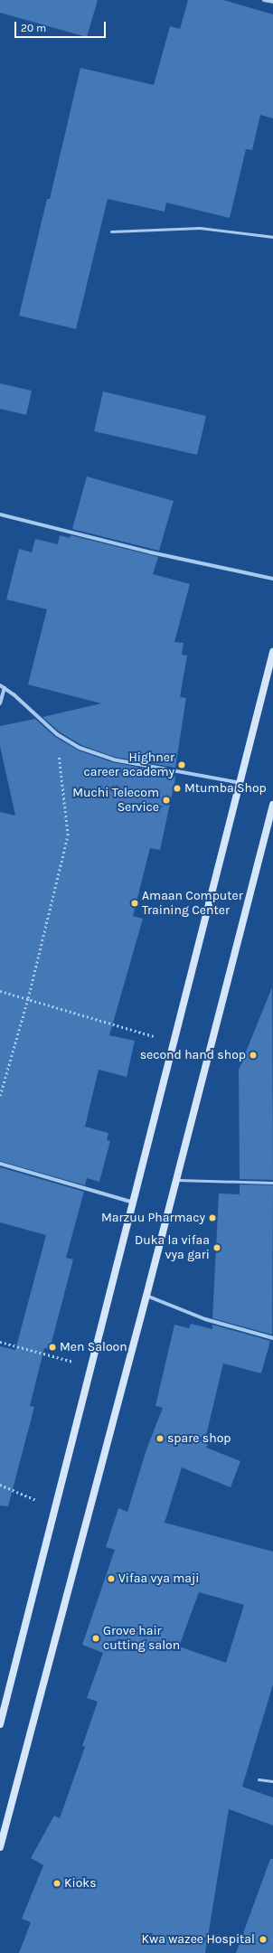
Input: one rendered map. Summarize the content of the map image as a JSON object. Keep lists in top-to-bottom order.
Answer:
{
  "places": [
    "Highner career academy",
    "Mtumba Shop",
    "Muchi Telecom Service",
    "Amaan Computer Training Center",
    "second hand shop",
    "Marzuu Pharmacy",
    "Duka la vifaa vya gari",
    "Men Saloon",
    "spare shop",
    "Vifaa vya maji",
    "Grove hair cutting salon",
    "Kioks",
    "Kwa wazee Hospital"
  ],
  "scale_bar": "20 m"
}
